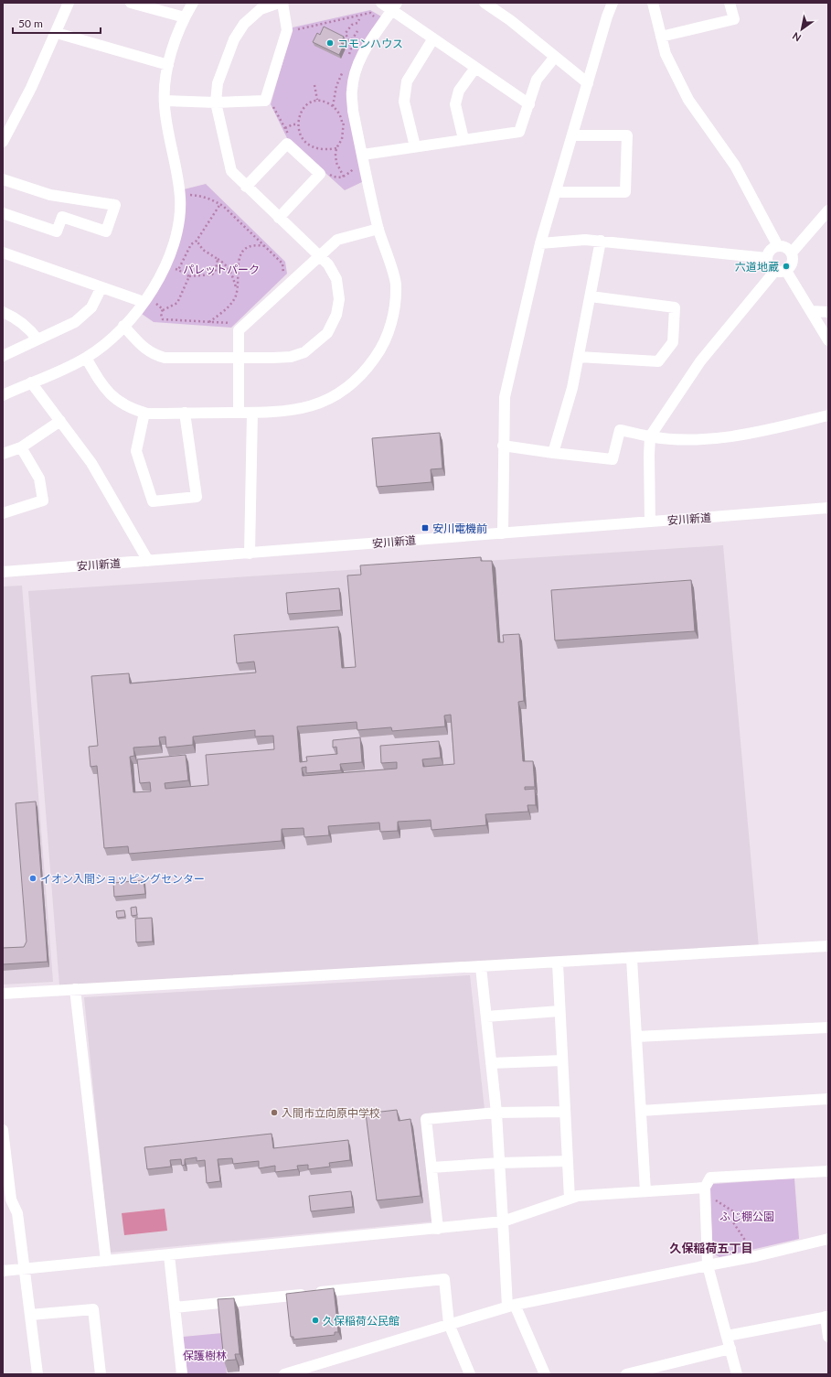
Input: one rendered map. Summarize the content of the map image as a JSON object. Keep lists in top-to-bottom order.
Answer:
{
  "streets": {
    "street": ["安川新道"]
  },
  "districts": ["久保稲荷五丁目"],
  "parks": ["パレットパーク", "ふじ棚公園", "保護樹林"],
  "places": {
    "other": [
      "コモンハウス",
      "六道地蔵",
      "イオン入間ショッピングセンター",
      "入間市立向原中学校",
      "久保稲荷公民館"
    ],
    "transit": ["安川電機前"]
  },
  "scale_bar": "50 m",
  "north": "bottom left"
}
